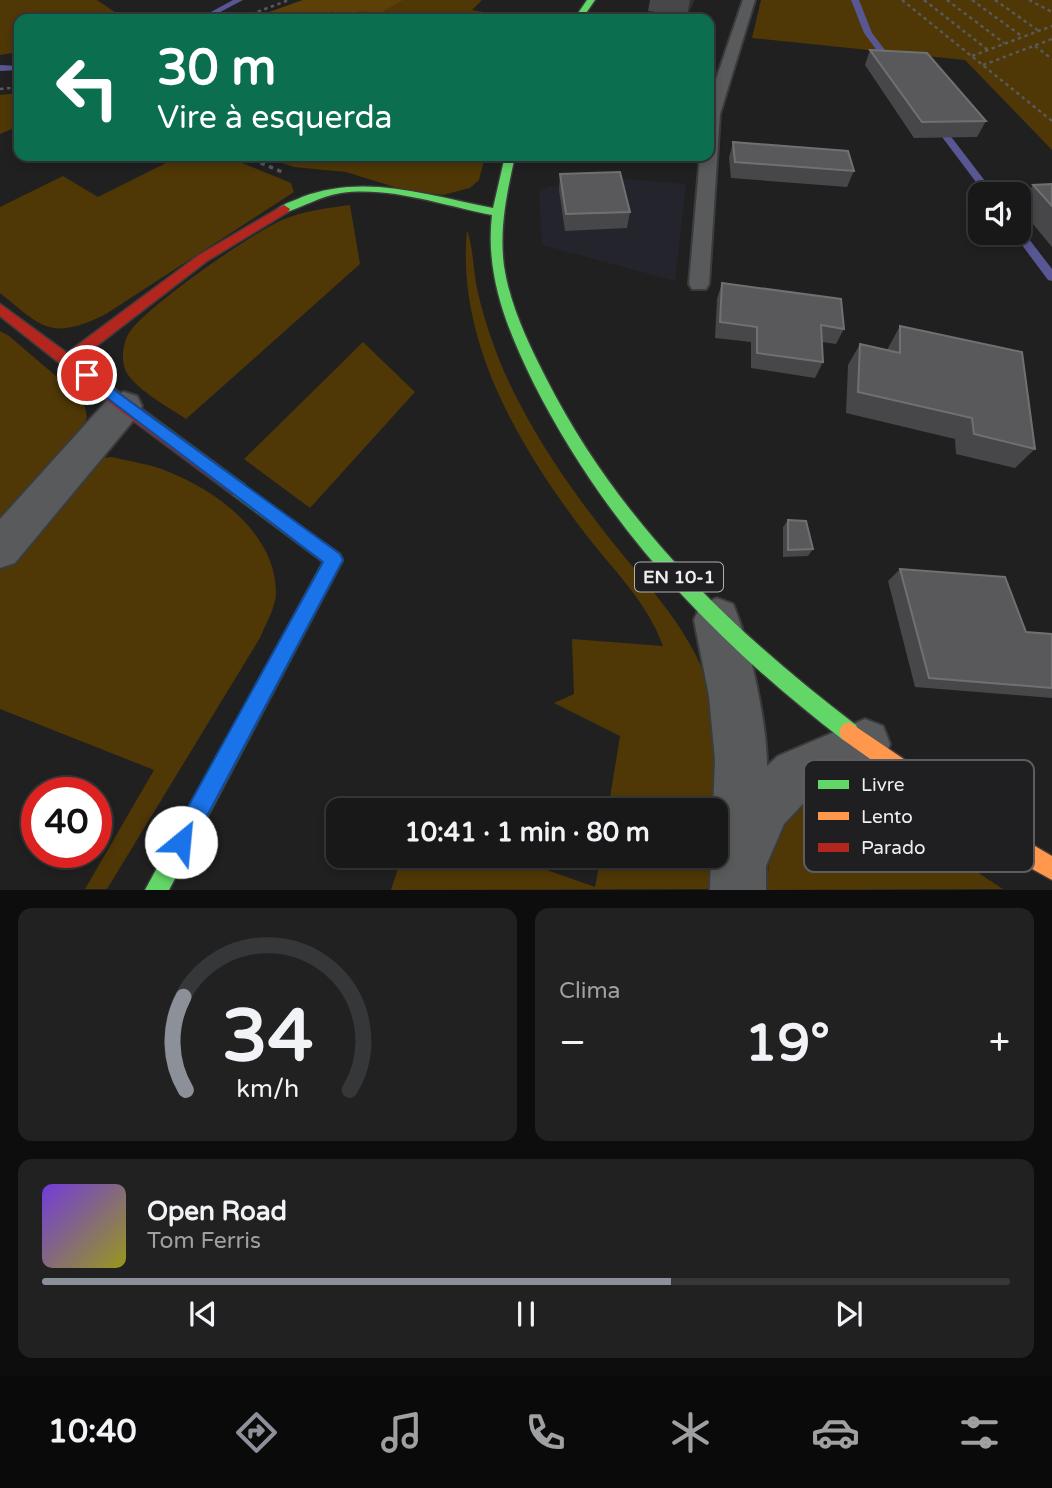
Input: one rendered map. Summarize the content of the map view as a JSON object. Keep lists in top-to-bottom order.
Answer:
{
  "streets": {
    "street": ["EN 10-1"]
  },
  "legend": ["Livre", "Lento", "Parado"],
  "page": {
    "turn": ["30 m", "Vire à esquerda"],
    "limit": "40",
    "trip": "10:41 · 1 min · 80 m",
    "tile": "Clima",
    "heat": ["−", "19°", "+"],
    "song": ["Open Road", "Tom Ferris"],
    "tabs": "10:40",
    "gauge": ["34", "km/h"]
  }
}
